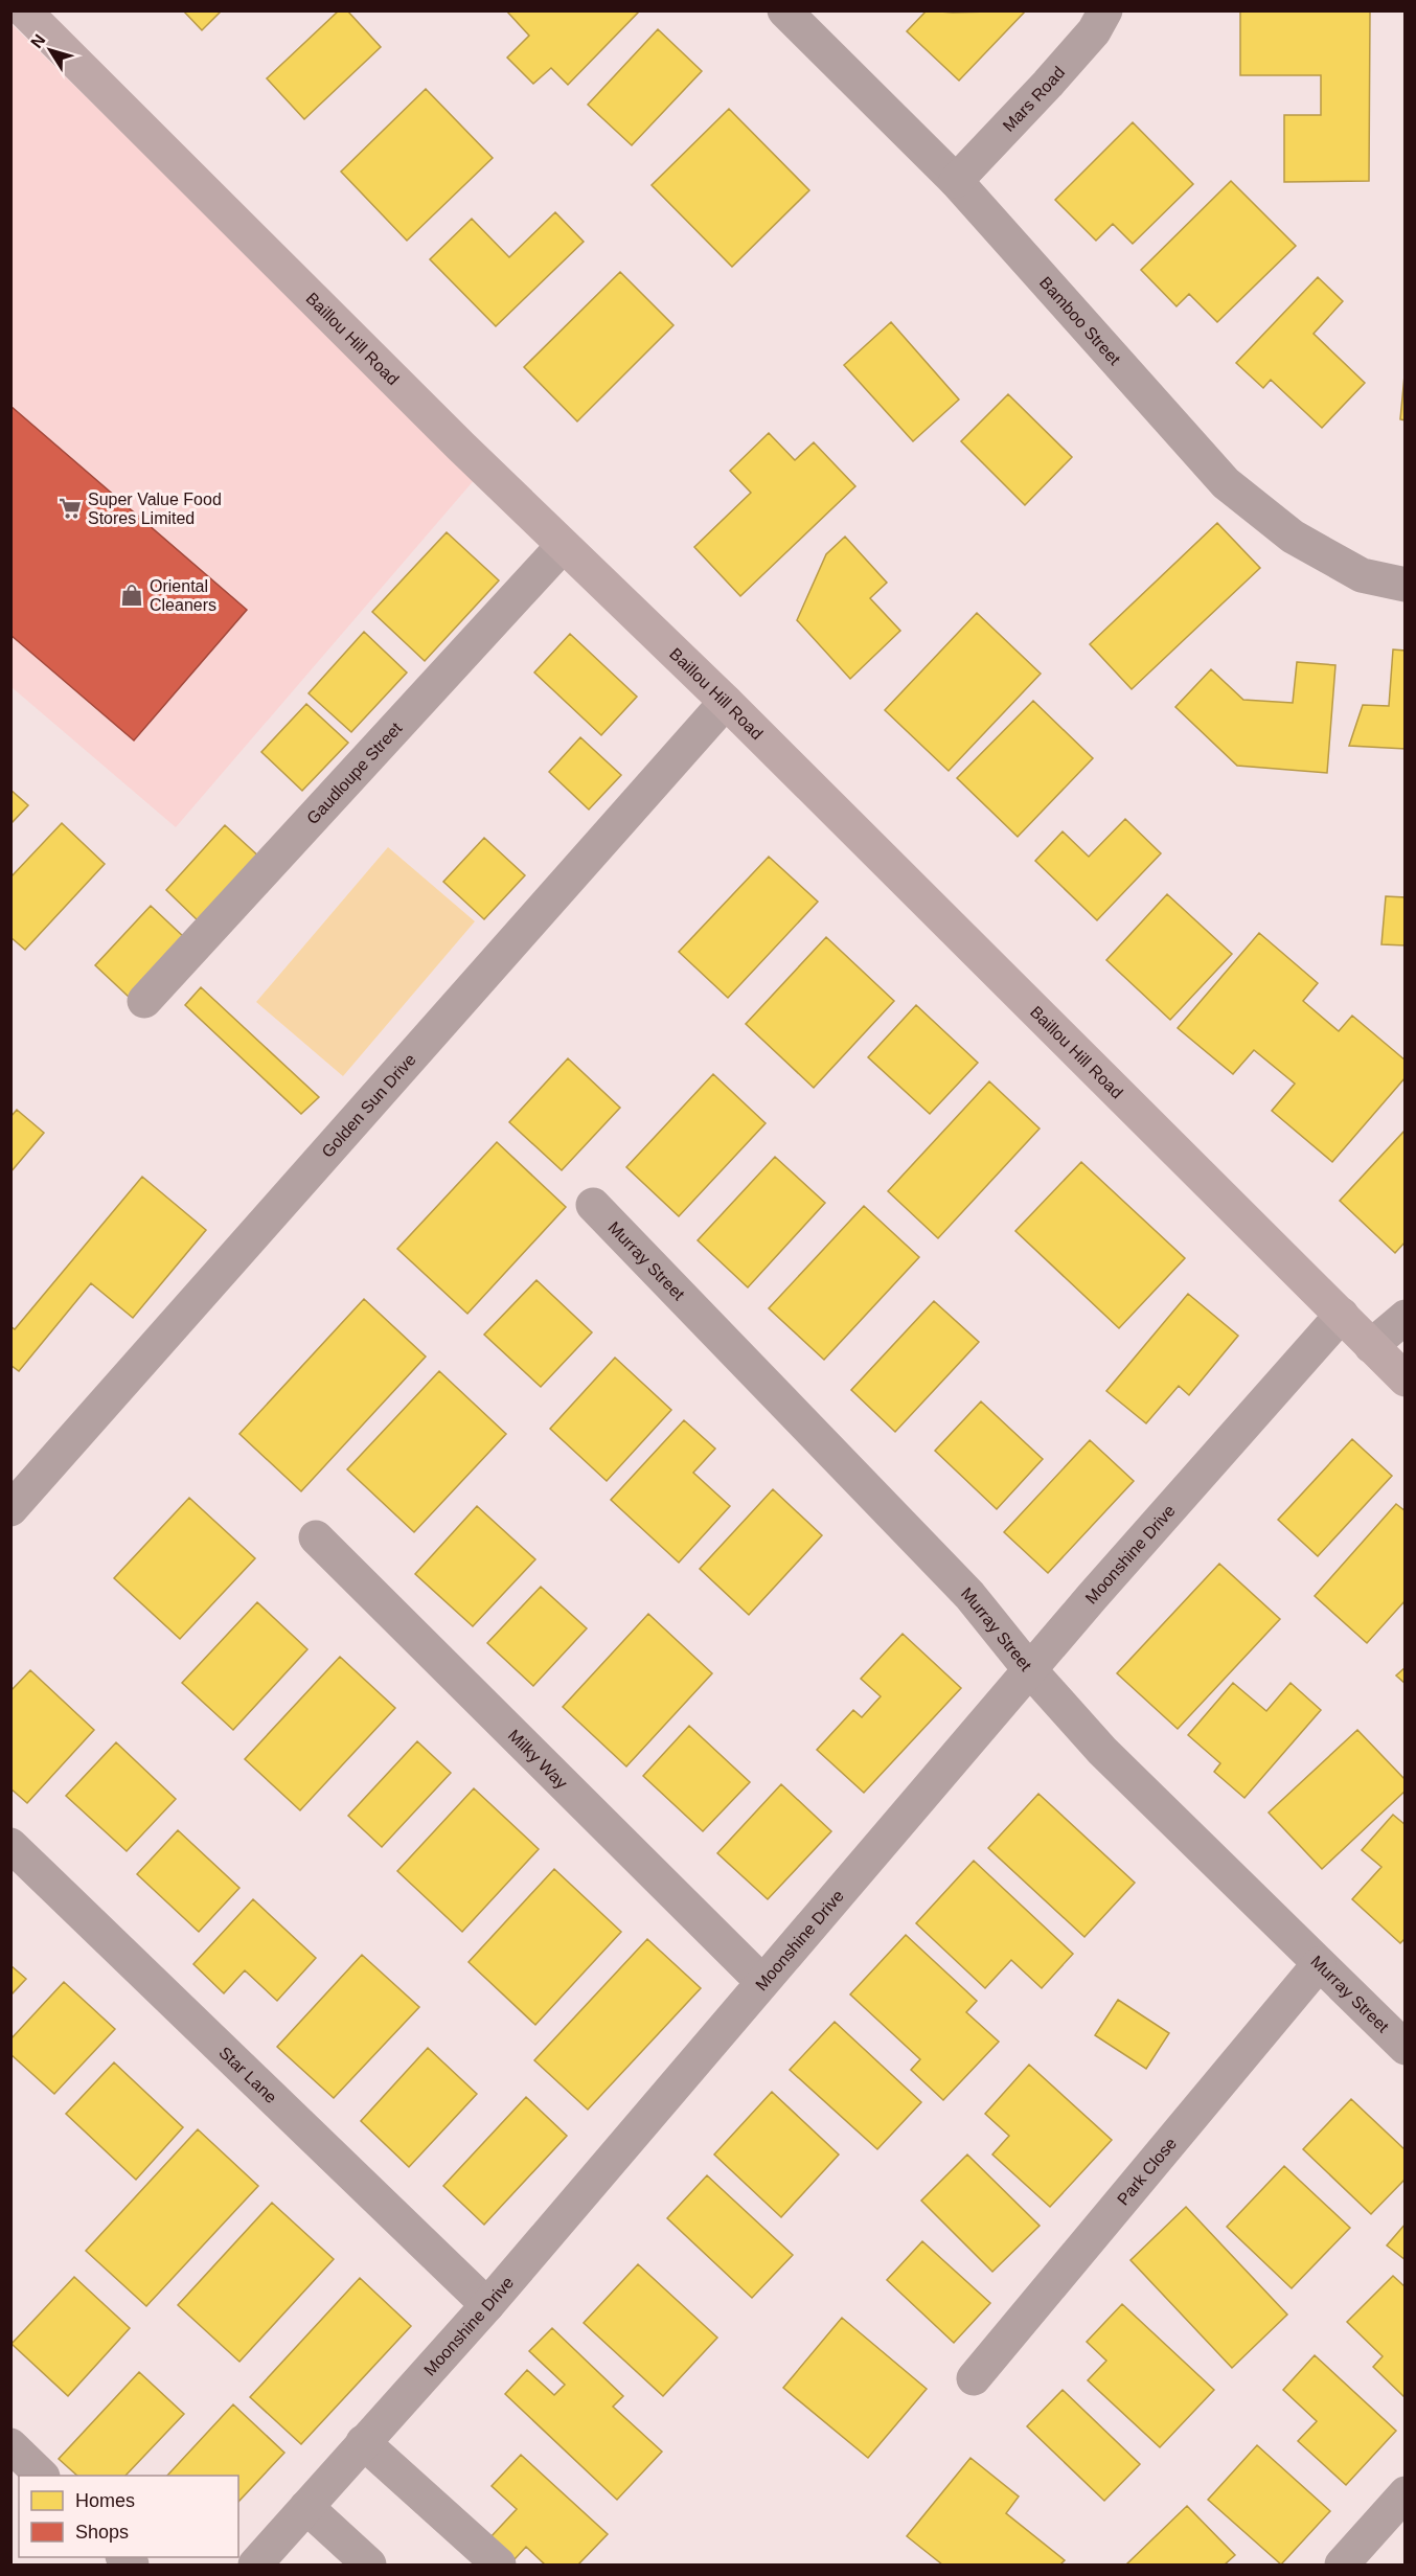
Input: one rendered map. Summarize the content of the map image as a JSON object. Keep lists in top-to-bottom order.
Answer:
{
  "streets": {
    "main road": ["Baillou Hill Road"],
    "street": [
      "Mars Road",
      "Bamboo Street",
      "Gaudloupe Street",
      "Golden Sun Drive",
      "Murray Street",
      "Moonshine Drive",
      "Milky Way",
      "Star Lane",
      "Park Close"
    ]
  },
  "crossings": [
    ["Mars Road", "Bamboo Street"],
    ["Baillou Hill Road", "Gaudloupe Street"],
    ["Baillou Hill Road", "Golden Sun Drive"],
    ["Baillou Hill Road", "Moonshine Drive"],
    ["Murray Street", "Moonshine Drive"],
    ["Murray Street", "Park Close"],
    ["Moonshine Drive", "Milky Way"],
    ["Moonshine Drive", "Star Lane"]
  ],
  "places": {
    "supermarket": ["Super Value Food Stores Limited"],
    "shop": ["Oriental Cleaners"]
  },
  "legend": ["Homes", "Shops"],
  "north": "top left"
}
